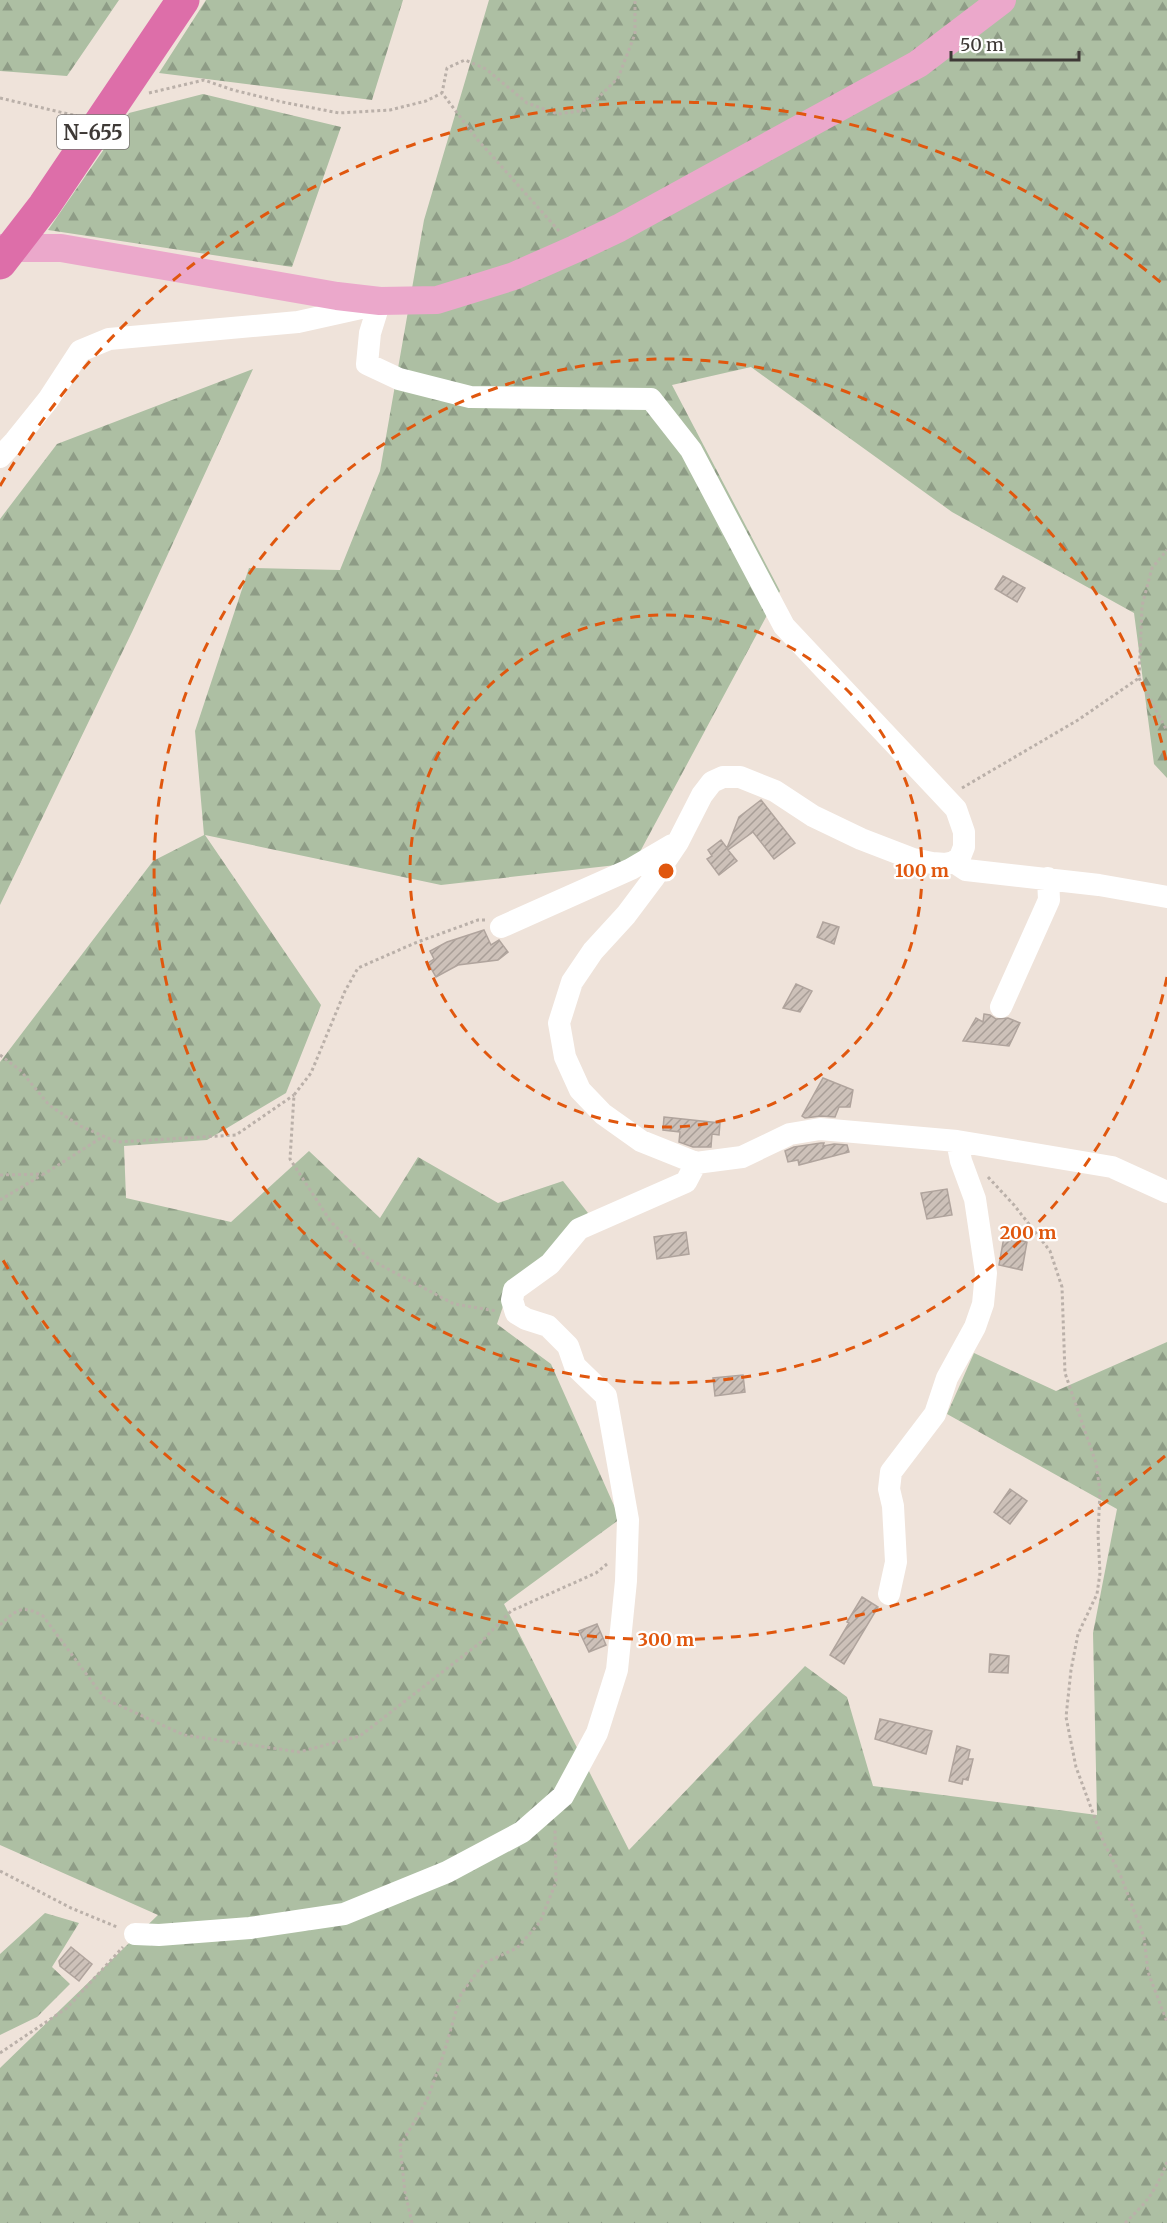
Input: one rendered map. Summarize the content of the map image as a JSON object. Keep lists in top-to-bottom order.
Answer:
{
  "streets": {
    "highway": ["N-655"]
  },
  "scale_bar": "50 m",
  "rings": ["100 m", "200 m", "300 m"]
}
